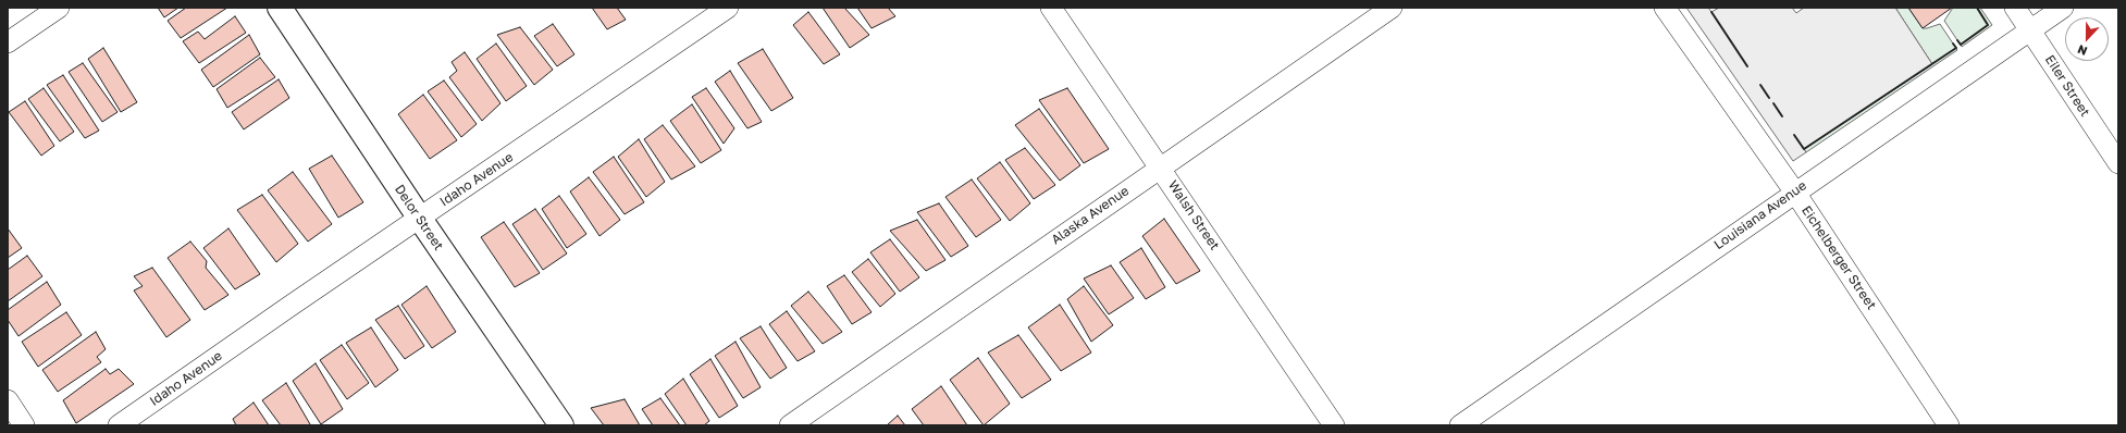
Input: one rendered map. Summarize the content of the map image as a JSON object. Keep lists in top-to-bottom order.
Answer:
{
  "streets": {
    "street": [
      "Eiler Street",
      "Idaho Avenue",
      "Alaska Avenue",
      "Walsh Street",
      "Louisiana Avenue",
      "Delor Street",
      "Eichelberger Street"
    ]
  },
  "crossings": [
    ["Eiler Street", "Louisiana Avenue"],
    ["Idaho Avenue", "Delor Street"],
    ["Alaska Avenue", "Walsh Street"],
    ["Louisiana Avenue", "Eichelberger Street"]
  ],
  "north": "bottom"
}
